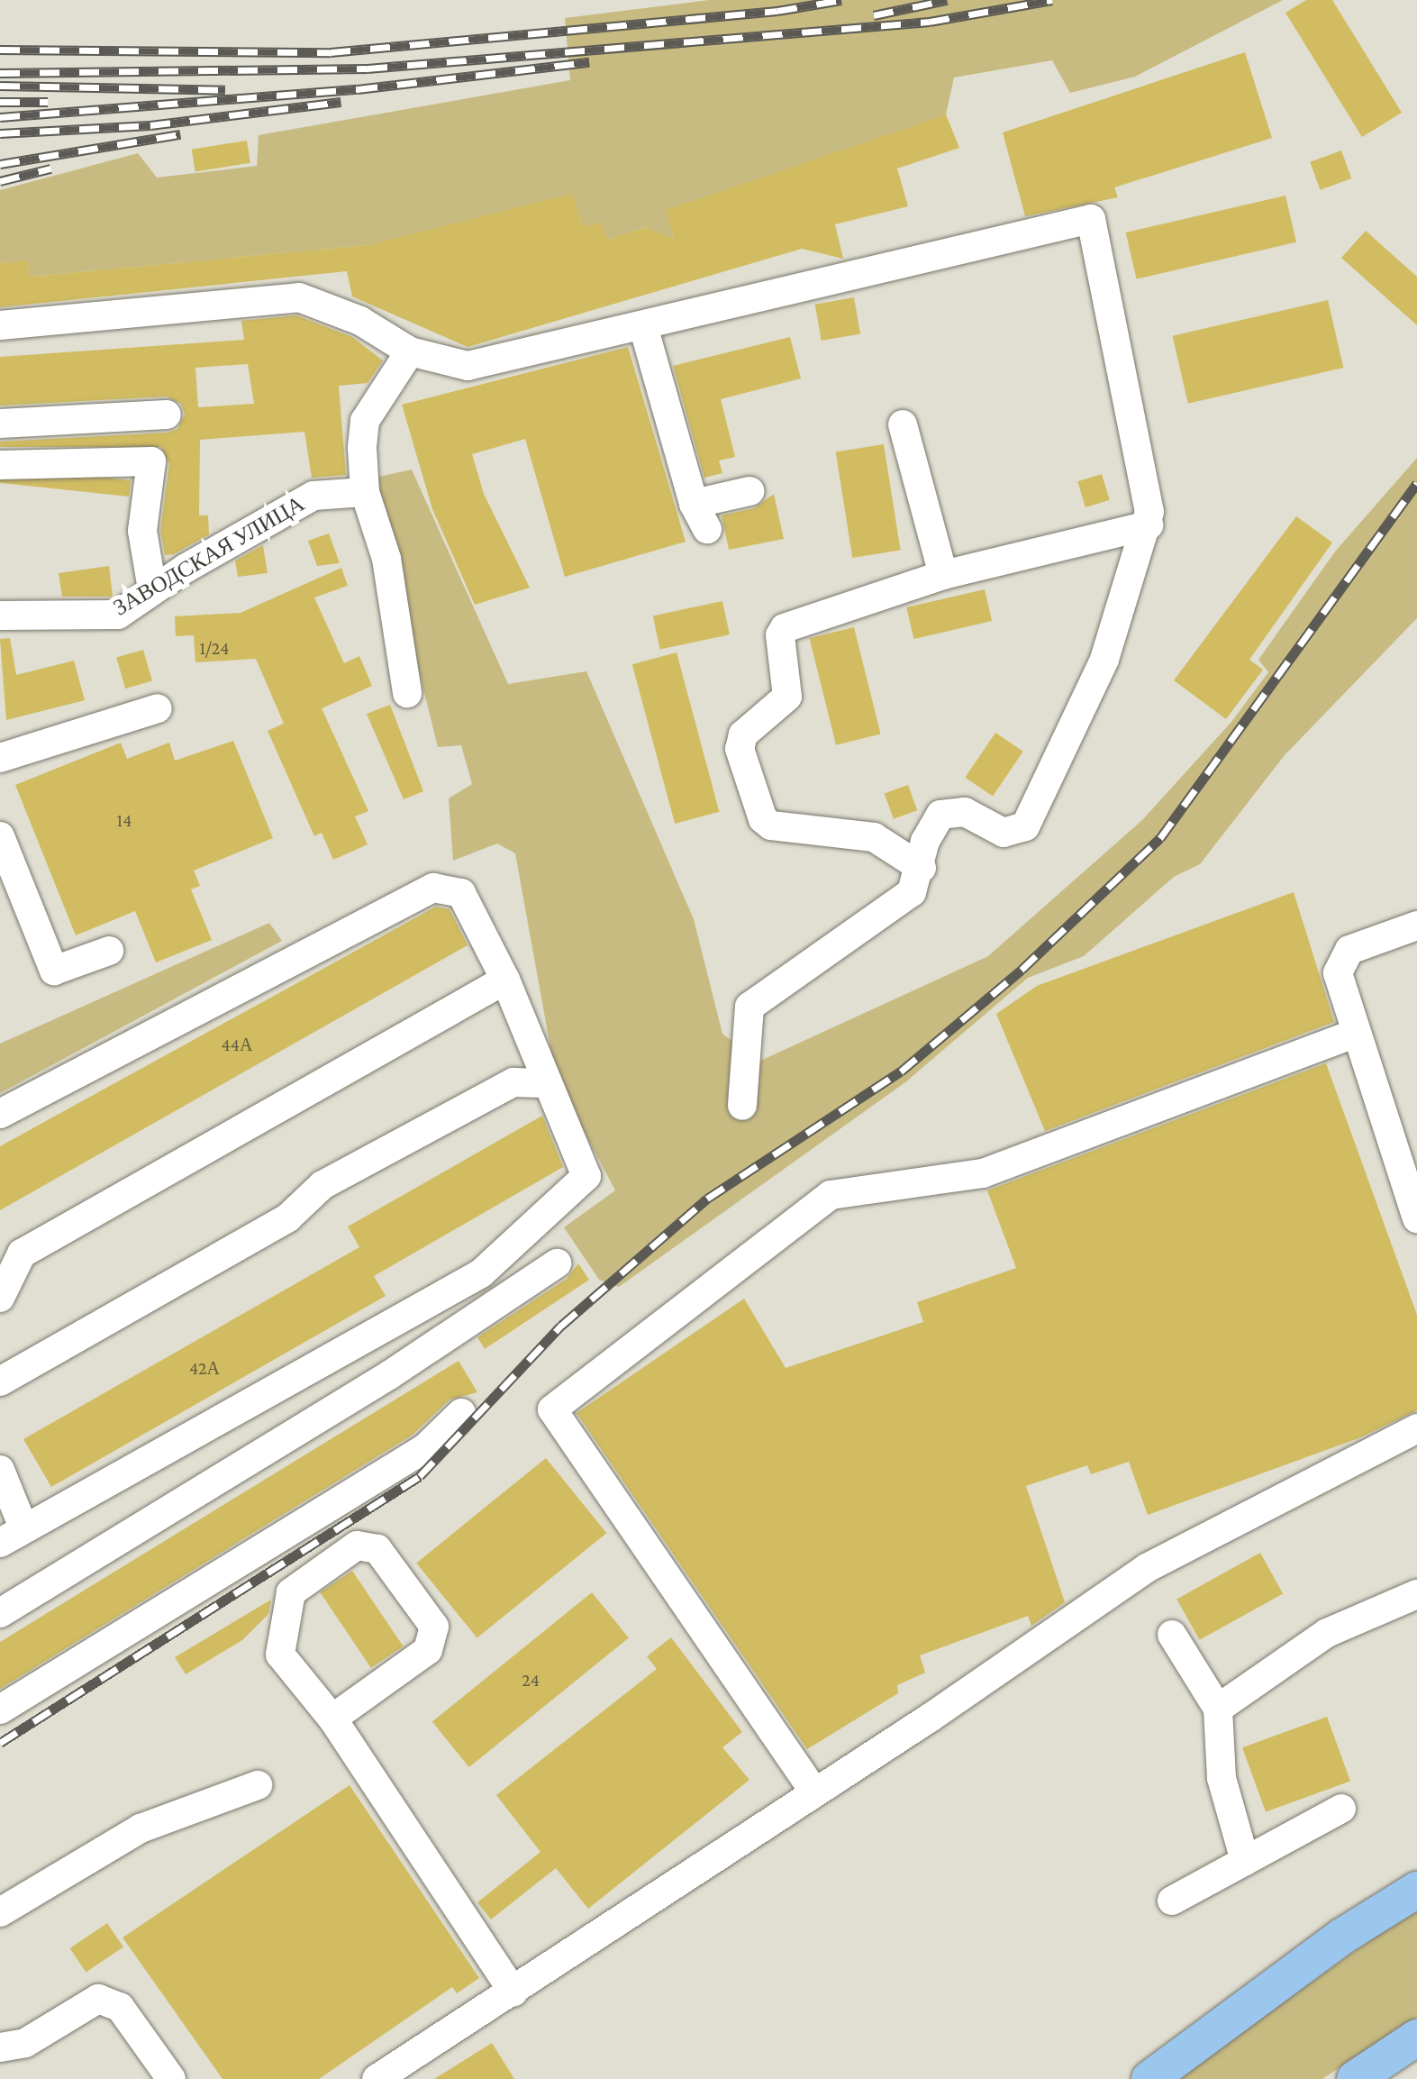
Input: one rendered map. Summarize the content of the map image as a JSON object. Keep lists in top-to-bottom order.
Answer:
{
  "streets": {
    "street": ["ЗАВОДСКАЯ УЛИЦА"]
  },
  "house_numbers": [
    "1/24",
    "14",
    "44А",
    "42А",
    "24"
  ]
}
